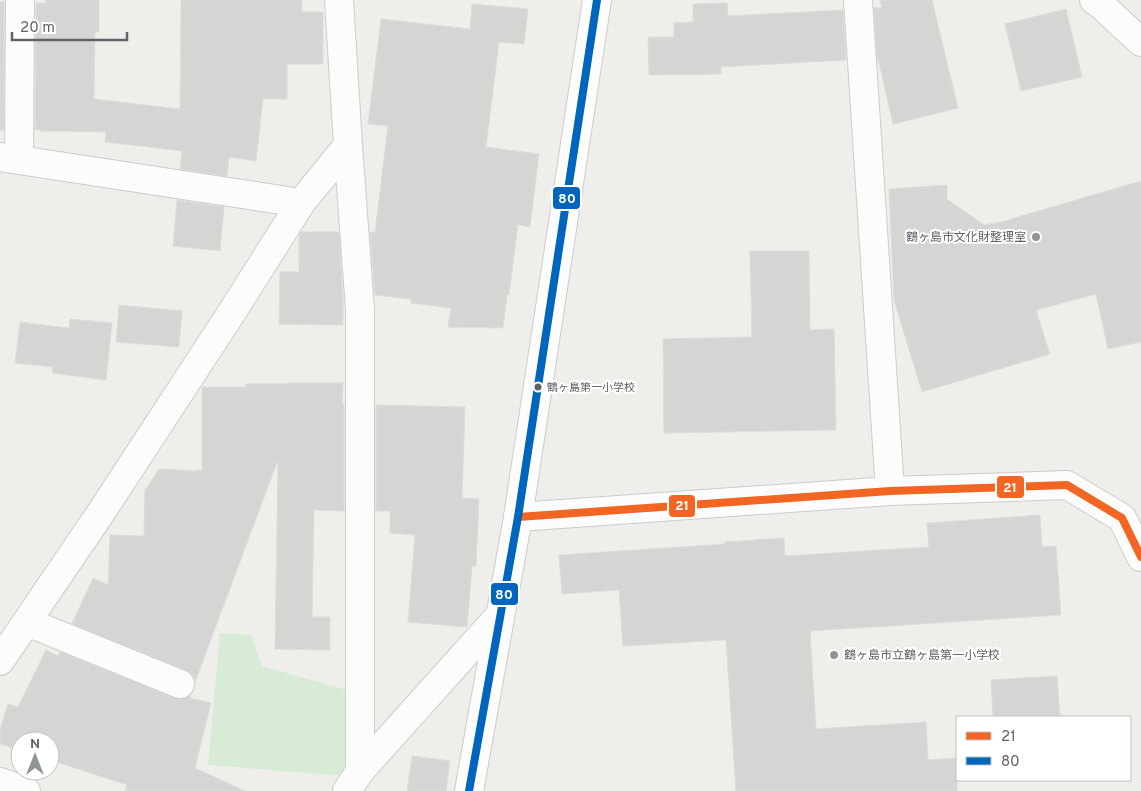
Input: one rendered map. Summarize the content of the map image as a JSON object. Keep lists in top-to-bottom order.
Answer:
{
  "places": ["鶴ヶ島市文化財整理室", "鶴ヶ島第一小学校", "鶴ヶ島市立鶴ヶ島第一小学校"],
  "lines": ["transit line 80", "transit line 21"],
  "legend": ["21", "80"],
  "scale_bar": "20 m",
  "north": "top"
}
